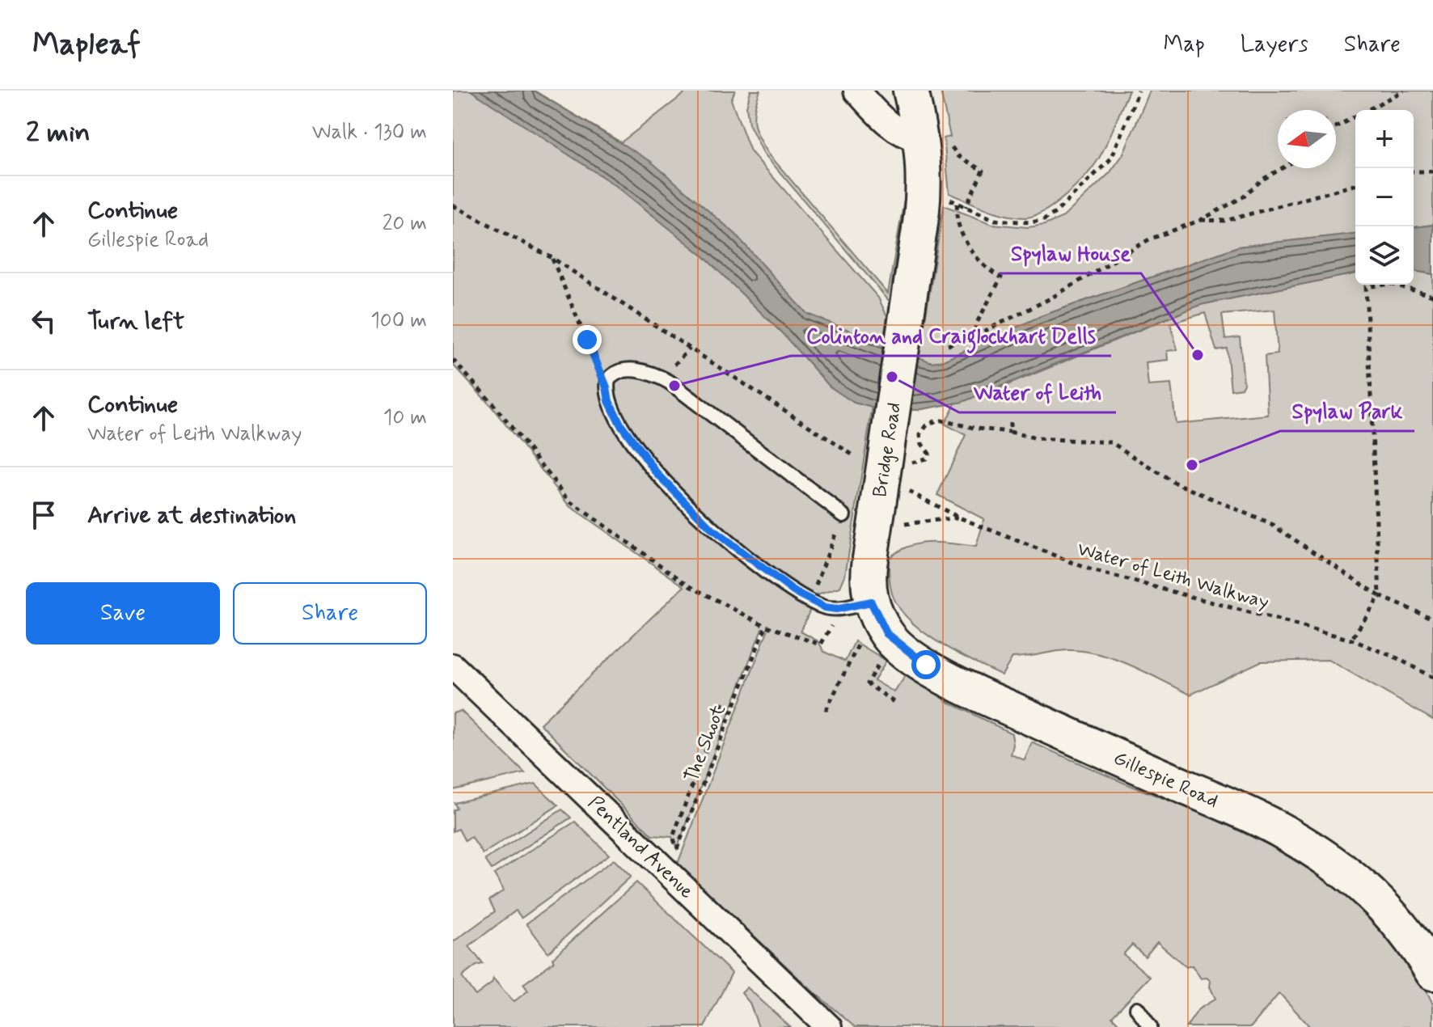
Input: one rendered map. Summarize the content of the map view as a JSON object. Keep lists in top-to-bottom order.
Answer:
{
  "streets": {
    "main road": ["Bridge Road", "Gillespie Road"],
    "street": ["Pentland Avenue"],
    "path": ["Water of Leith Walkway", "The Shoot"]
  },
  "crossings": [
    ["Bridge Road", "Gillespie Road"],
    ["The Shoot", "Pentland Avenue"]
  ],
  "places": [
    "Spylaw House",
    "Water of Leith",
    "Colinton and Craiglockhart Dells",
    "Spylaw Park"
  ],
  "north": "left",
  "page": {
    "header": "Mapleaf",
    "nav": ["Map", "Layers", "Share"],
    "heading": ["2 min", "Walk · 130 m"],
    "map_buttons": ["+", "−"],
    "list": [
      ["Continue", "Gillespie Road", "20 m"],
      ["Turn left", "100 m"],
      ["Continue", "Water of Leith Walkway", "10 m"],
      "Arrive at destination"
    ],
    "buttons": ["Save", "Share"]
  }
}
